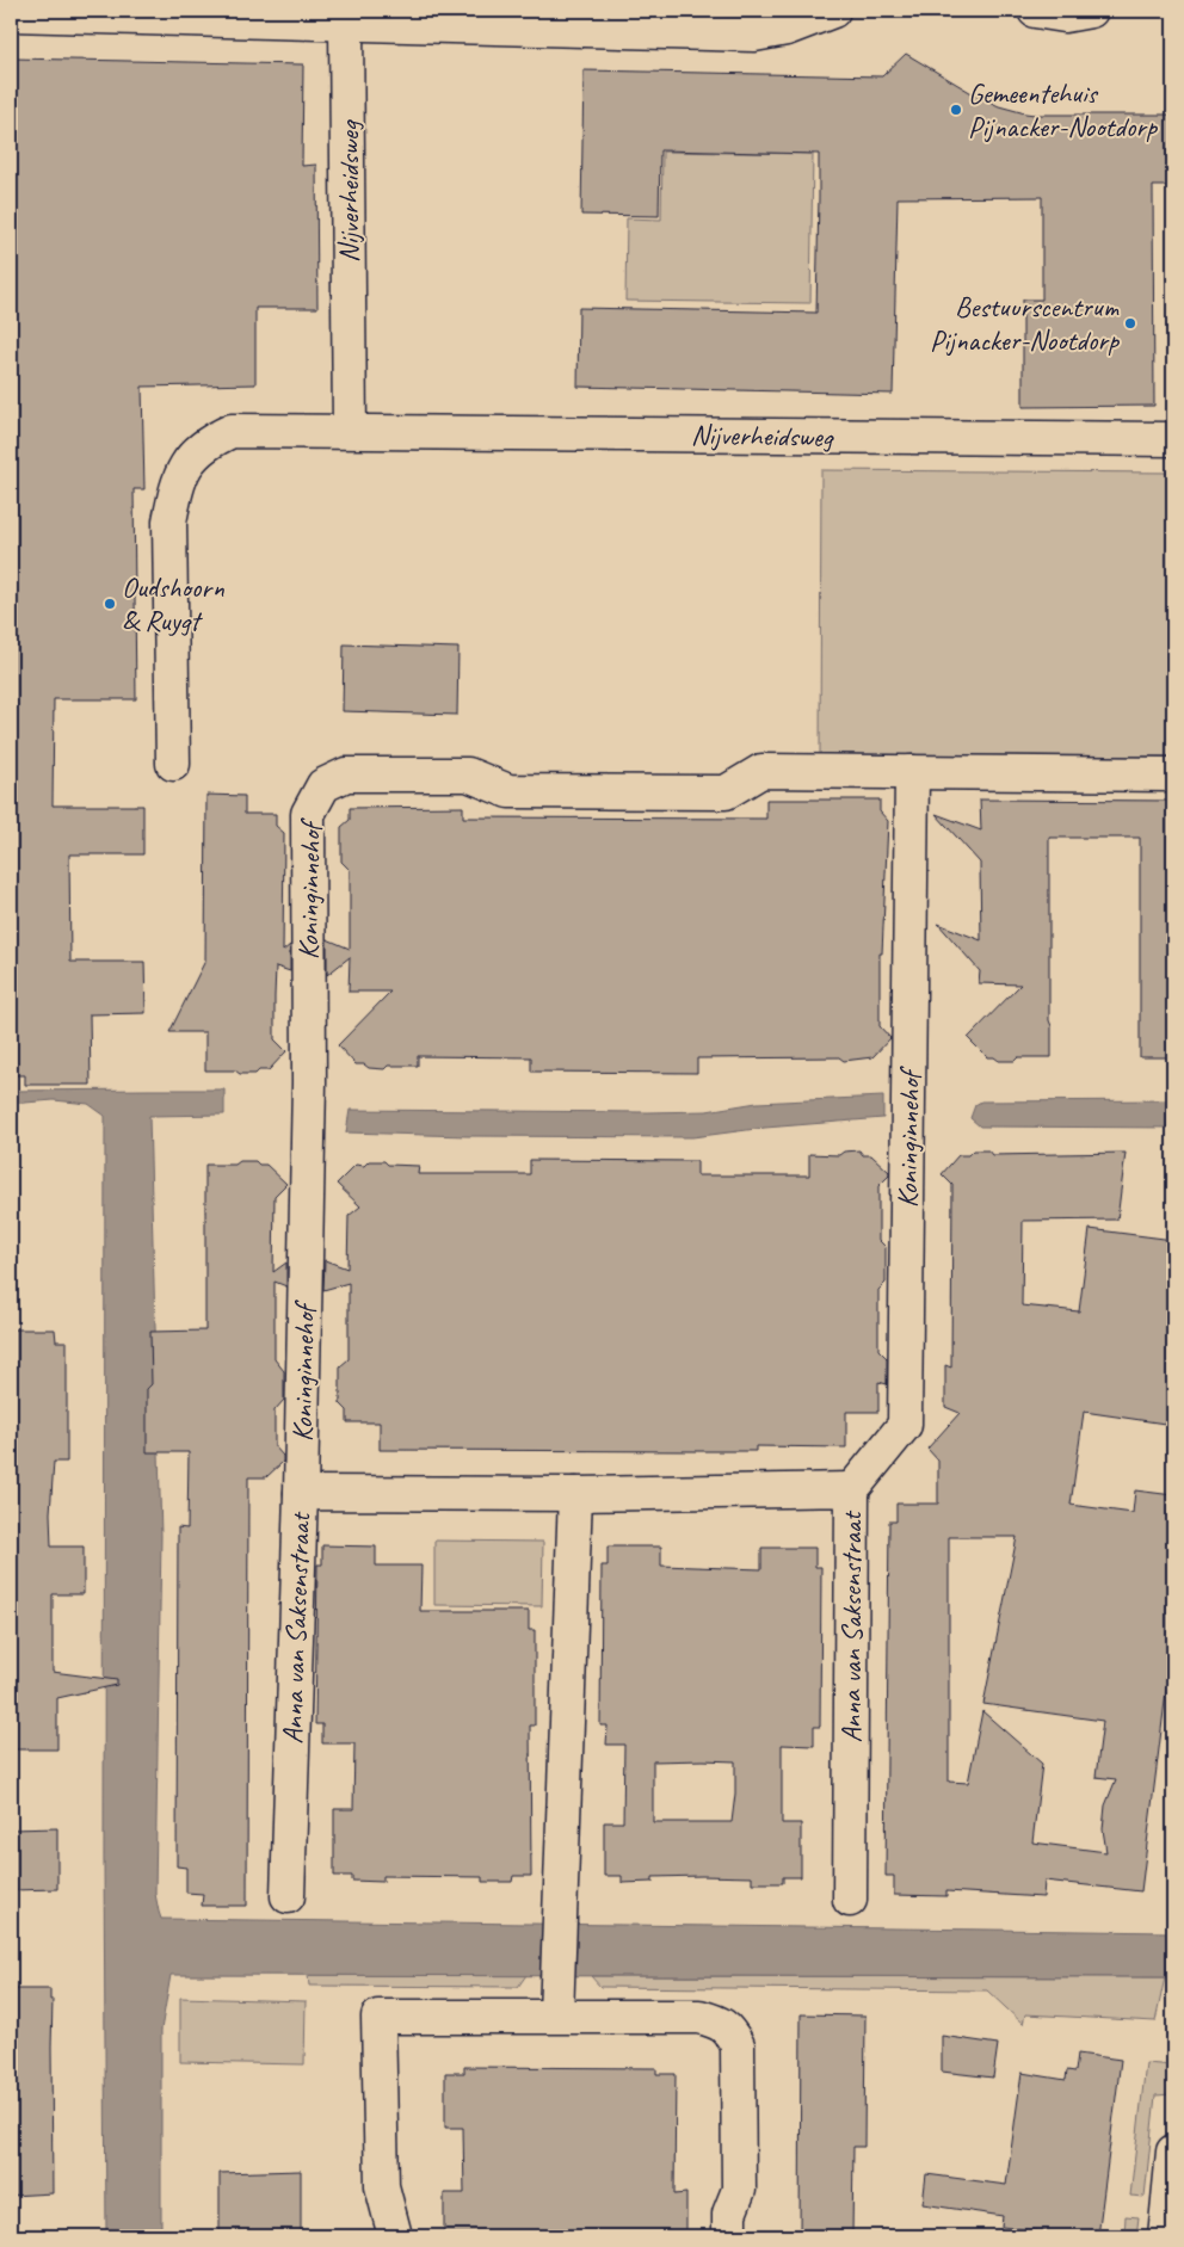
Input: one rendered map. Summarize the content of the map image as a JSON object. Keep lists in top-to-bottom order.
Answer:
{
  "streets": {
    "street": ["Nijverheidsweg", "Koninginnehof", "Anna van Saksenstraat"]
  },
  "crossings": [
    ["Koninginnehof", "Anna van Saksenstraat"]
  ],
  "places": ["Gemeentehuis Pijnacker-Nootdorp", "Bestuurscentrum Pijnacker-Nootdorp", "Oudshoorn & Ruygt"]
}
